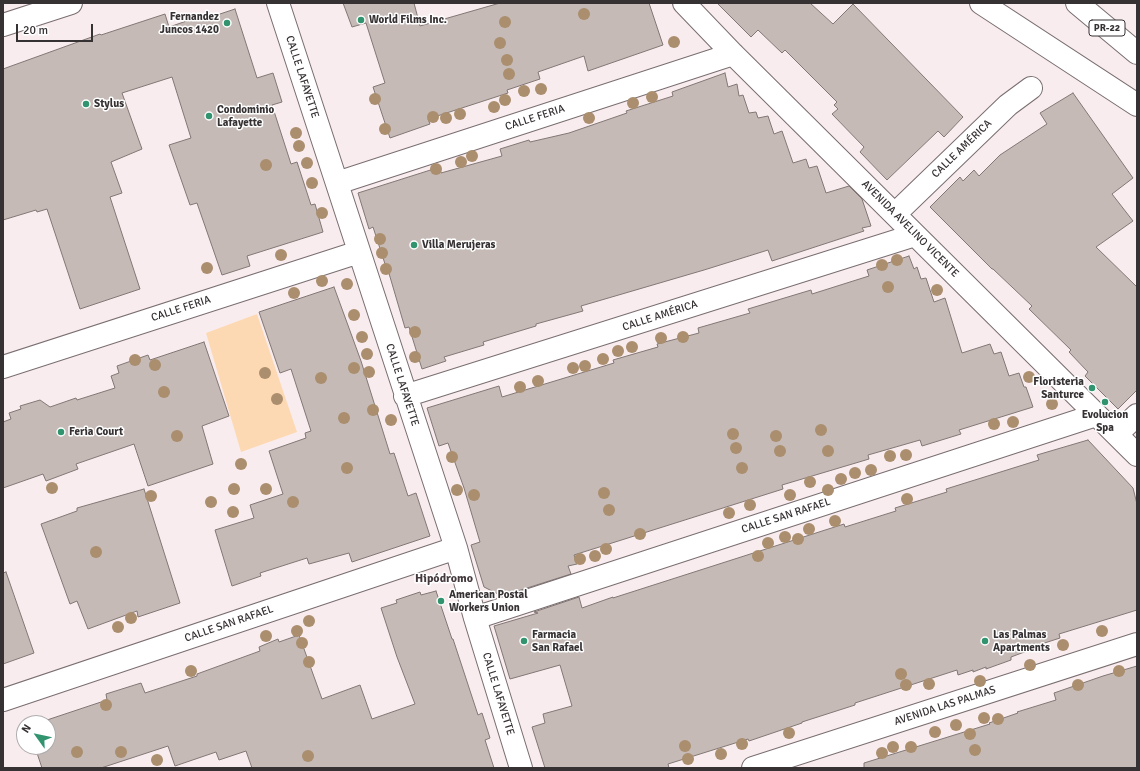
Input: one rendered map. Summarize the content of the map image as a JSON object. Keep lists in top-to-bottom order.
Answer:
{
  "streets": {
    "main road": [
      "PR-22",
      "CALLE LAFAYETTE",
      "CALLE FERIA",
      "CALLE AMÉRICA",
      "AVENIDA AVELINO VICENTE",
      "CALLE SAN RAFAEL",
      "AVENIDA LAS PALMAS"
    ]
  },
  "crossings": [
    ["CALLE LAFAYETTE", "CALLE FERIA"],
    ["CALLE LAFAYETTE", "CALLE AMÉRICA"],
    ["CALLE LAFAYETTE", "CALLE SAN RAFAEL"],
    ["CALLE FERIA", "AVENIDA AVELINO VICENTE"],
    ["CALLE AMÉRICA", "AVENIDA AVELINO VICENTE"],
    ["AVENIDA AVELINO VICENTE", "CALLE SAN RAFAEL"]
  ],
  "districts": ["Hipódromo"],
  "places": [
    "World Films Inc.",
    "Fernandez Juncos 1420",
    "Stylus",
    "Condominio Lafayette",
    "Villa Merujeras",
    "Floristeria Santurce",
    "Evolucion Spa",
    "Feria Court",
    "American Postal Workers Union",
    "Farmacia San Rafael",
    "Las Palmas Apartments"
  ],
  "scale_bar": "20 m",
  "north": "top left"
}
